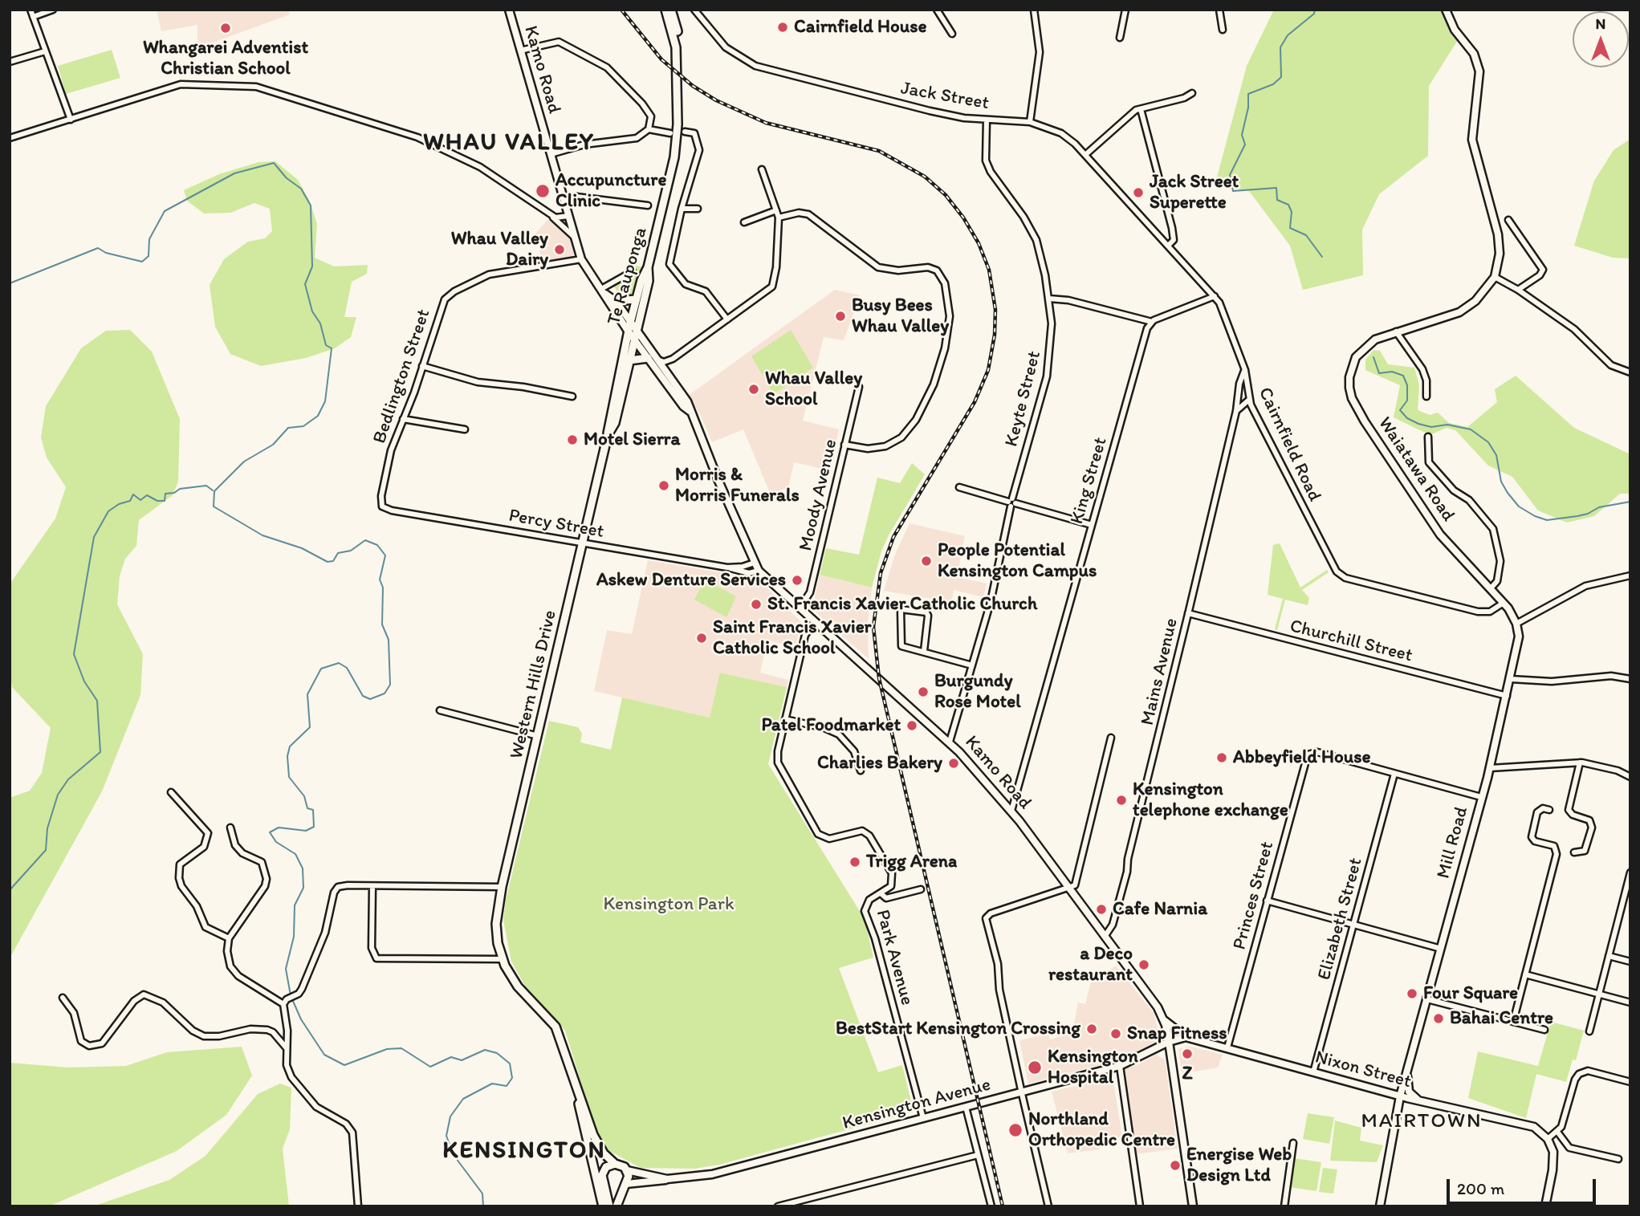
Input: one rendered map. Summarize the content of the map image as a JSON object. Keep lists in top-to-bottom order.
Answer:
{
  "streets": {
    "highway": ["Te Rauponga", "Western Hills Drive"],
    "main road": [
      "Kamo Road",
      "Waiatawa Road",
      "Mill Road",
      "Nixon Street",
      "Kensington Avenue"
    ],
    "street": [
      "Jack Street",
      "Bedlington Street",
      "Keyte Street",
      "Cairnfield Road",
      "King Street",
      "Moody Avenue",
      "Percy Street",
      "Churchill Street",
      "Mains Avenue",
      "Princes Street",
      "Elizabeth Street",
      "Park Avenue"
    ]
  },
  "crossings": [
    ["Kamo Road", "Te Rauponga"],
    ["Kamo Road", "Bedlington Street"],
    ["Kamo Road", "Keyte Street"],
    ["Kamo Road", "King Street"],
    ["Kamo Road", "Moody Avenue"],
    ["Kamo Road", "Percy Street"],
    ["Kamo Road", "Mains Avenue"],
    ["Kamo Road", "Western Hills Drive"],
    ["Kamo Road", "Park Avenue"],
    ["Kamo Road", "Nixon Street"],
    ["Kamo Road", "Kensington Avenue"],
    ["Jack Street", "Keyte Street"],
    ["Jack Street", "Cairnfield Road"],
    ["Te Rauponga", "Western Hills Drive"],
    ["Bedlington Street", "Percy Street"],
    ["Cairnfield Road", "Waiatawa Road"],
    ["Cairnfield Road", "Mains Avenue"],
    ["Waiatawa Road", "Mill Road"],
    ["Percy Street", "Western Hills Drive"],
    ["Churchill Street", "Mains Avenue"],
    ["Churchill Street", "Mill Road"],
    ["Western Hills Drive", "Kensington Avenue"],
    ["Mill Road", "Nixon Street"],
    ["Princes Street", "Elizabeth Street"],
    ["Princes Street", "Nixon Street"],
    ["Elizabeth Street", "Nixon Street"],
    ["Park Avenue", "Kensington Avenue"],
    ["Nixon Street", "Kensington Avenue"]
  ],
  "districts": ["WHAU VALLEY", "MAIRTOWN", "KENSINGTON"],
  "parks": ["Kensington Park"],
  "places": [
    "Cairnfield House",
    "Whangarei Adventist Christian School",
    "Accupuncture Clinic",
    "Jack Street Superette",
    "Whau Valley Dairy",
    "Busy Bees Whau Valley",
    "Whau Valley School",
    "Motel Sierra",
    "Morris & Morris Funerals",
    "People Potential Kensington Campus",
    "Askew Denture Services",
    "St. Francis Xavier Catholic Church",
    "Saint Francis Xavier Catholic School",
    "Burgundy Rose Motel",
    "Patel Foodmarket",
    "Abbeyfield House",
    "Charlies Bakery",
    "Kensington telephone exchange",
    "Trigg Arena",
    "Cafe Narnia",
    "a Deco restaurant",
    "Four Square",
    "Bahai Centre",
    "BestStart Kensington Crossing",
    "Snap Fitness",
    "Z",
    "Kensington Hospital",
    "Northland Orthopedic Centre",
    "Energise Web Design Ltd"
  ],
  "scale_bar": "200 m",
  "north": "top"
}
